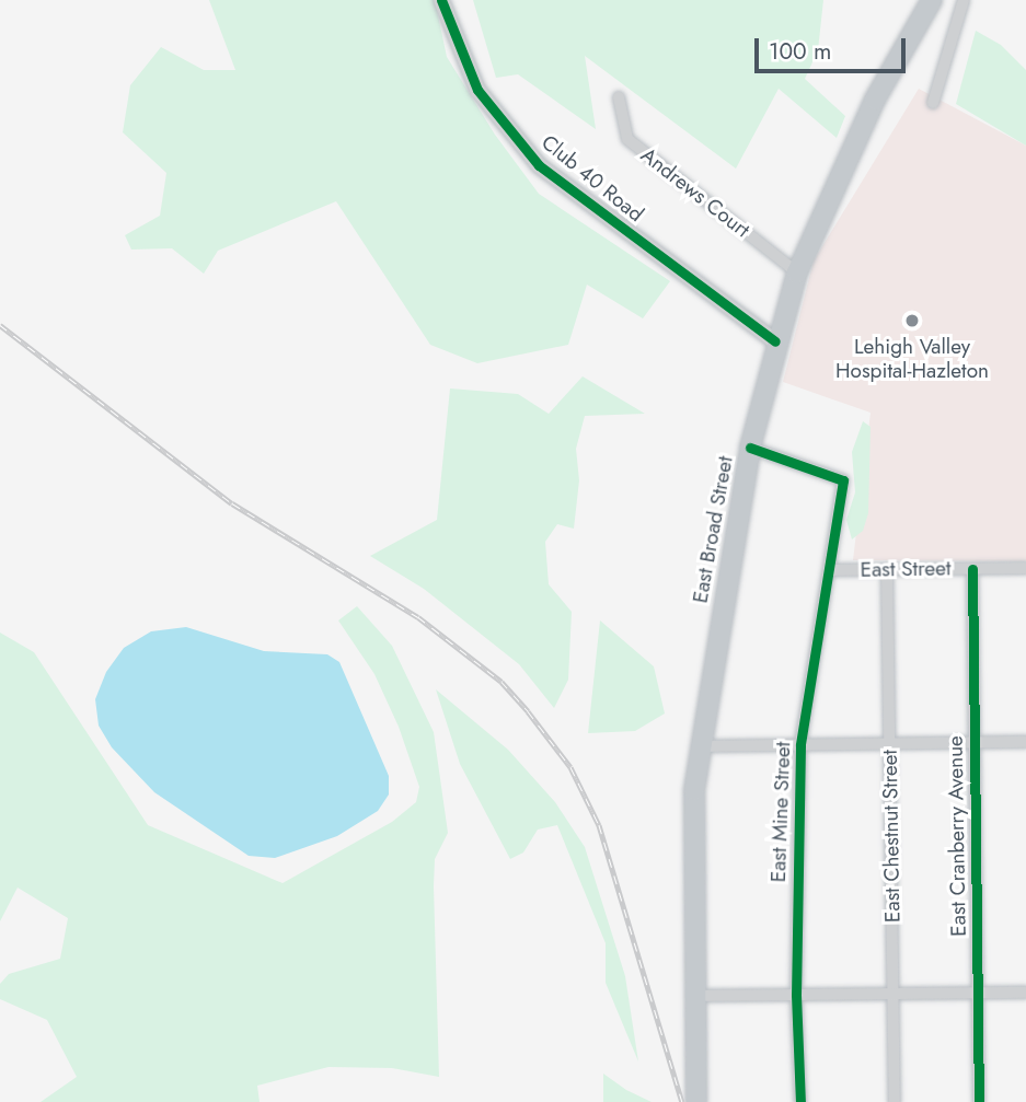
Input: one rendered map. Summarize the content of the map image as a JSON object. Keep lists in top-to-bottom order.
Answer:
{
  "streets": {
    "highway": ["East Broad Street"],
    "street": [
      "Club 40 Road",
      "Andrews Court",
      "East Street",
      "East Mine Street",
      "East Chestnut Street",
      "East Cranberry Avenue"
    ]
  },
  "crossings": [
    ["Club 40 Road", "East Broad Street"],
    ["Andrews Court", "East Broad Street"],
    ["East Broad Street", "East Mine Street"],
    ["East Street", "East Mine Street"],
    ["East Street", "East Chestnut Street"],
    ["East Street", "East Cranberry Avenue"]
  ],
  "places": ["Lehigh Valley Hospital-Hazleton"],
  "scale_bar": "100 m"
}
